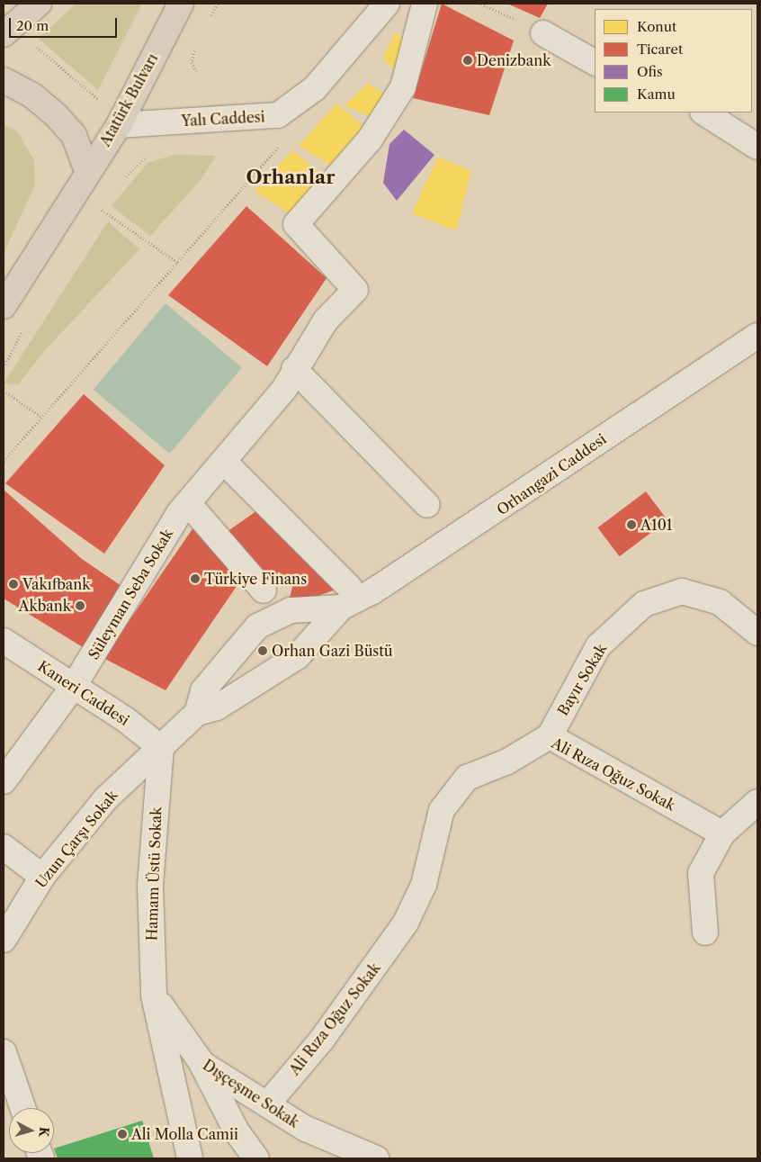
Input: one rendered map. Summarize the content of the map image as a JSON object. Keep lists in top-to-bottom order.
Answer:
{
  "streets": {
    "main road": ["Atatürk Bulvarı"],
    "street": [
      "Yalı Caddesi",
      "Orhangazi Caddesi",
      "Süleyman Seba Sokak",
      "Bayır Sokak",
      "Kaneri Caddesi",
      "Ali Rıza Oğuz Sokak",
      "Uzun Çarşı Sokak",
      "Hamam Üstü Sokak",
      "Dışçeşme Sokak"
    ]
  },
  "crossings": [
    ["Atatürk Bulvarı", "Yalı Caddesi"],
    ["Orhangazi Caddesi", "Kaneri Caddesi"],
    ["Orhangazi Caddesi", "Uzun Çarşı Sokak"],
    ["Orhangazi Caddesi", "Hamam Üstü Sokak"],
    ["Süleyman Seba Sokak", "Kaneri Caddesi"],
    ["Bayır Sokak", "Ali Rıza Oğuz Sokak"],
    ["Kaneri Caddesi", "Uzun Çarşı Sokak"],
    ["Kaneri Caddesi", "Hamam Üstü Sokak"],
    ["Ali Rıza Oğuz Sokak", "Dışçeşme Sokak"],
    ["Uzun Çarşı Sokak", "Hamam Üstü Sokak"],
    ["Hamam Üstü Sokak", "Dışçeşme Sokak"]
  ],
  "districts": ["Orhanlar"],
  "places": [
    "Denizbank",
    "A101",
    "Türkiye Finans",
    "Vakıfbank",
    "Akbank",
    "Orhan Gazi Büstü",
    "Ali Molla Camii"
  ],
  "legend": [
    "Konut",
    "Ticaret",
    "Ofis",
    "Kamu"
  ],
  "scale_bar": "20 m",
  "north": "right"
}
